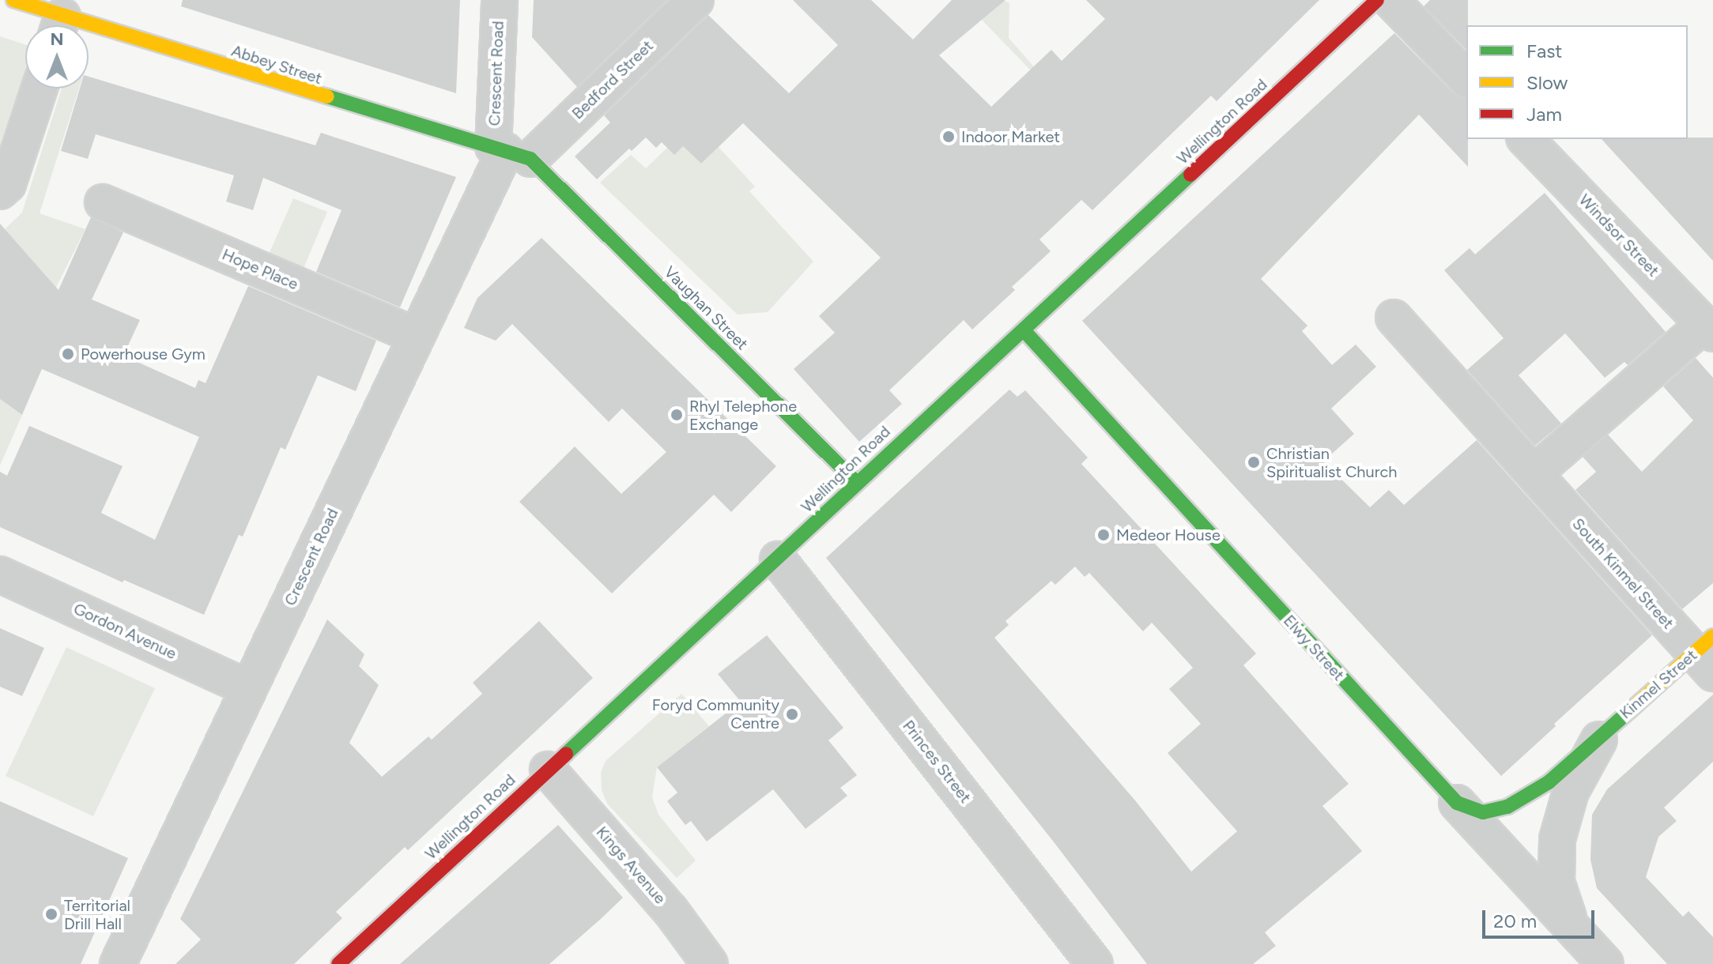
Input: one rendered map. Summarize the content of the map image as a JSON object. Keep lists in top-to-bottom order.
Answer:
{
  "streets": {
    "main road": [
      "Abbey Street",
      "Wellington Road",
      "Vaughan Street",
      "Elwy Street",
      "Kinmel Street"
    ],
    "street": [
      "Crescent Road",
      "Bedford Street",
      "Windsor Street",
      "Hope Place",
      "South Kinmel Street",
      "Gordon Avenue",
      "Princes Street",
      "Kings Avenue"
    ]
  },
  "crossings": [
    ["Abbey Street", "Crescent Road"],
    ["Abbey Street", "Bedford Street"],
    ["Abbey Street", "Vaughan Street"],
    ["Crescent Road", "Bedford Street"],
    ["Crescent Road", "Hope Place"],
    ["Crescent Road", "Vaughan Street"],
    ["Crescent Road", "Gordon Avenue"],
    ["Bedford Street", "Vaughan Street"],
    ["Wellington Road", "Vaughan Street"],
    ["Wellington Road", "Elwy Street"],
    ["Wellington Road", "Princes Street"],
    ["Wellington Road", "Kings Avenue"],
    ["South Kinmel Street", "Kinmel Street"],
    ["Elwy Street", "Kinmel Street"]
  ],
  "places": [
    "Indoor Market",
    "Powerhouse Gym",
    "Rhyl Telephone Exchange",
    "Christian Spiritualist Church",
    "Medeor House",
    "Foryd Community Centre",
    "Territorial Drill Hall"
  ],
  "legend": ["Fast", "Slow", "Jam"],
  "scale_bar": "20 m",
  "north": "top"
}
